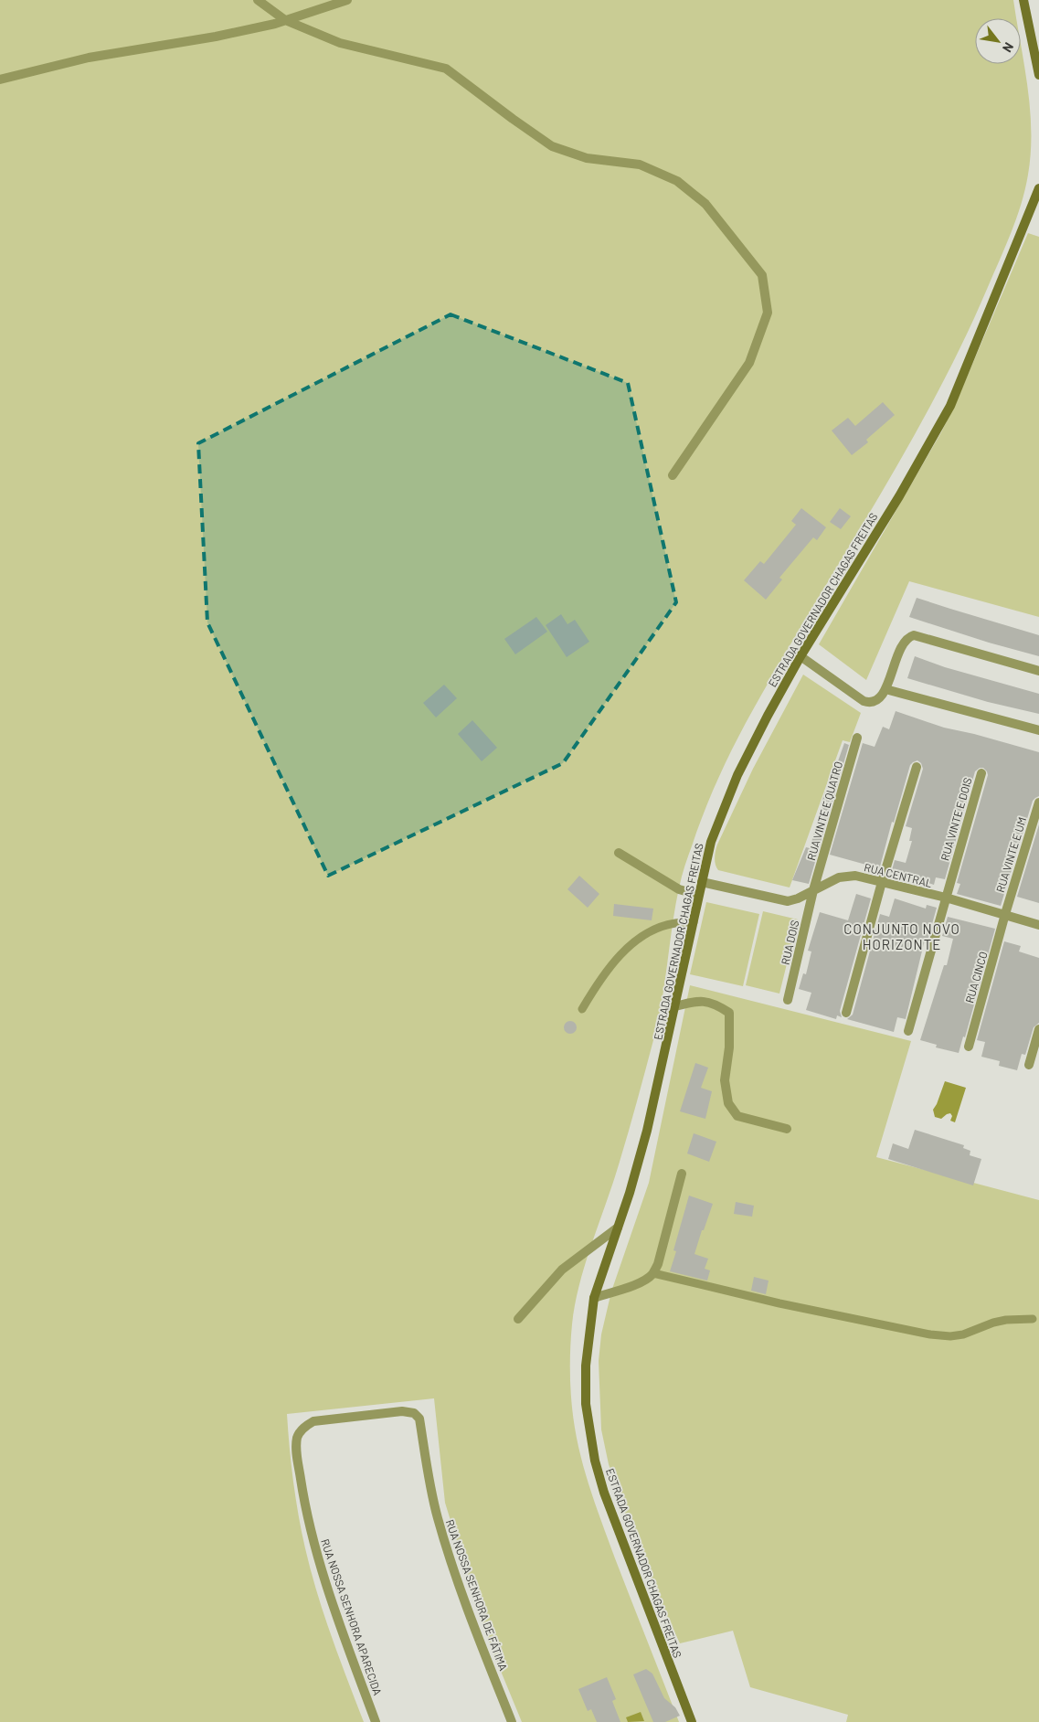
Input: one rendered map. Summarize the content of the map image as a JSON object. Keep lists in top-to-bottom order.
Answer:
{
  "streets": {
    "main road": ["ESTRADA GOVERNADOR CHAGAS FREITAS"],
    "street": [
      "RUA VINTE E QUATRO",
      "RUA VINTE E DOIS",
      "RUA VINTE E UM",
      "RUA CENTRAL",
      "RUA DOIS",
      "RUA CINCO",
      "RUA NOSSA SENHORA DE FÁTIMA",
      "RUA NOSSA SENHORA APARECIDA"
    ]
  },
  "crossings": [
    ["ESTRADA GOVERNADOR CHAGAS FREITAS", "RUA CENTRAL"],
    ["RUA VINTE E QUATRO", "RUA CENTRAL"],
    ["RUA VINTE E QUATRO", "RUA DOIS"],
    ["RUA VINTE E DOIS", "RUA CENTRAL"],
    ["RUA VINTE E UM", "RUA CENTRAL"],
    ["RUA VINTE E UM", "RUA CINCO"],
    ["RUA CENTRAL", "RUA DOIS"],
    ["RUA CENTRAL", "RUA CINCO"],
    ["RUA NOSSA SENHORA DE FÁTIMA", "RUA NOSSA SENHORA APARECIDA"]
  ],
  "districts": ["CONJUNTO NOVO HORIZONTE"],
  "north": "bottom right"
}
